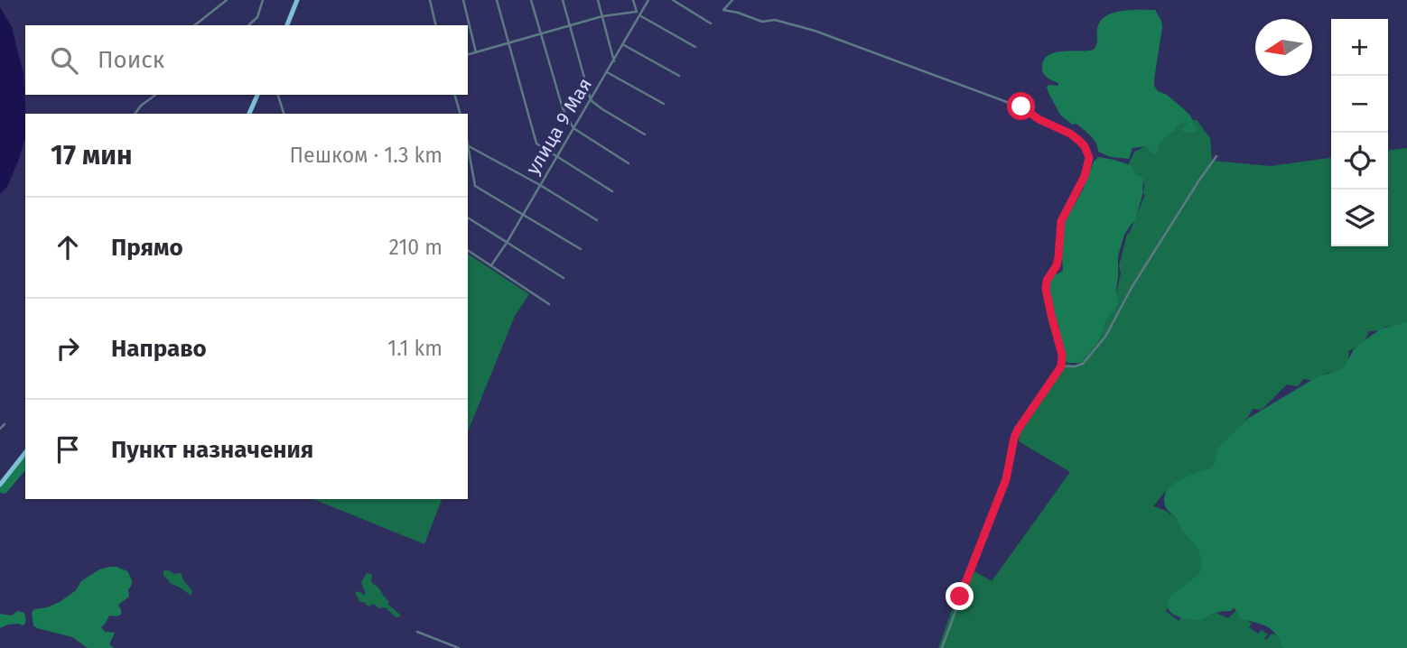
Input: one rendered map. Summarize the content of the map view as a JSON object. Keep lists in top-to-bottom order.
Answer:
{
  "streets": {
    "street": ["улица 9 Мая"]
  },
  "north": "left",
  "page": {
    "map_buttons": ["+", "−"],
    "search": "Поиск",
    "heading": ["17 мин", "Пешком · 1.3 km"],
    "list": [
      ["Прямо", "210 m"],
      ["Направо", "1.1 km"],
      "Пункт назначения"
    ]
  }
}
